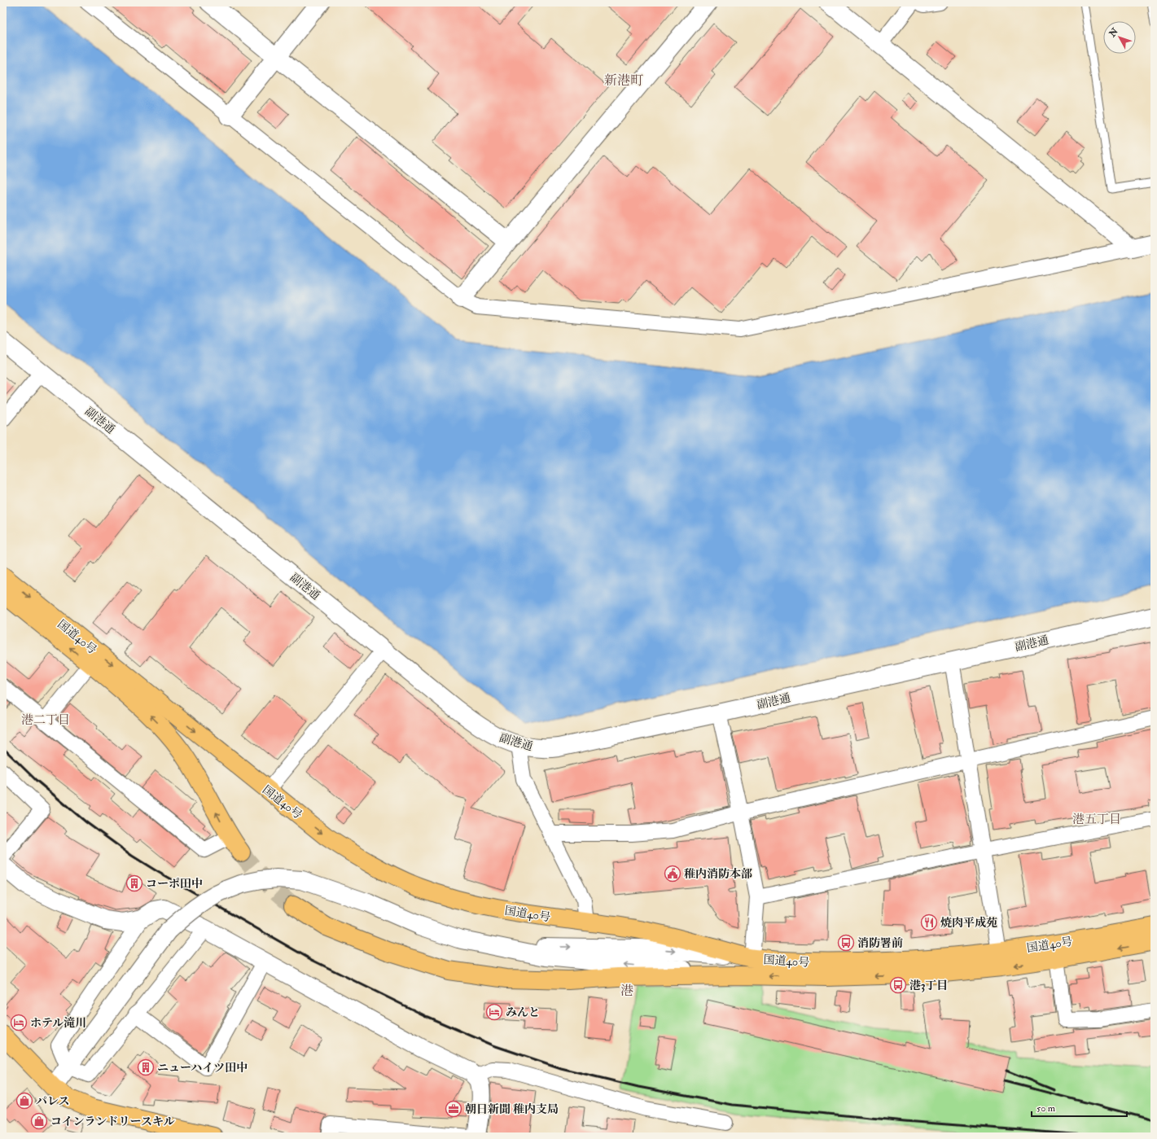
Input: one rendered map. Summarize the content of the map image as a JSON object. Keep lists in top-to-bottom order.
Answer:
{
  "streets": {
    "main road": ["国道40号"],
    "street": ["副港通"]
  },
  "districts": [
    "新港町",
    "港二丁目",
    "港五丁目",
    "港"
  ],
  "places": {
    "public building": ["稚内消防本部"],
    "building": ["コーポ田中", "ニューハイツ田中"],
    "restaurant": ["焼肉平成苑"],
    "bus stop": ["消防署前", "港3丁目"],
    "hotel": ["みんと", "ホテル滝川"],
    "shop": ["パレス", "コインランドリースキル"],
    "office": ["朝日新聞 稚内支局"]
  },
  "scale_bar": "50 m",
  "north": "top left"
}
